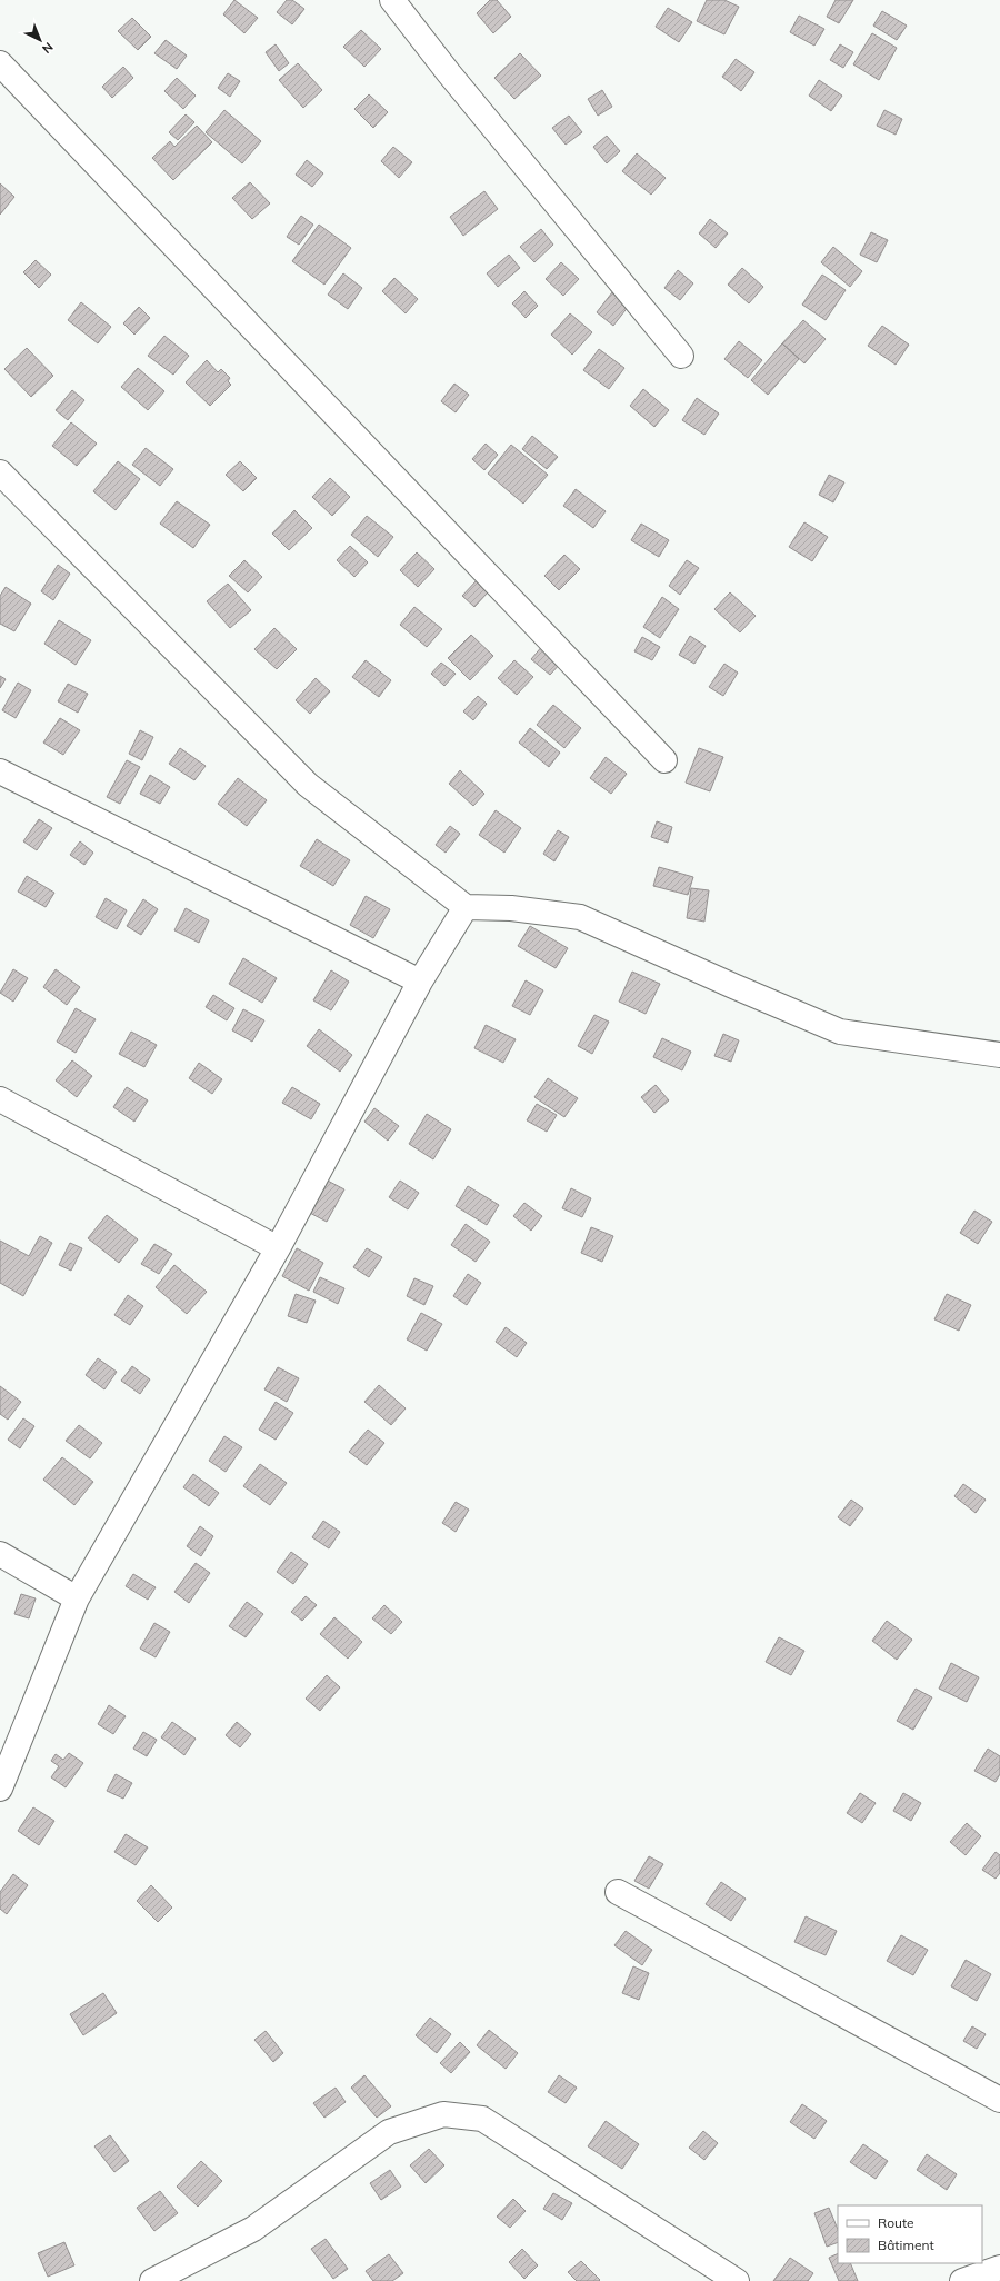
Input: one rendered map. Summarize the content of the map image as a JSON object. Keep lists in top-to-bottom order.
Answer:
{
  "legend": ["Route", "Bâtiment"],
  "north": "bottom right"
}
